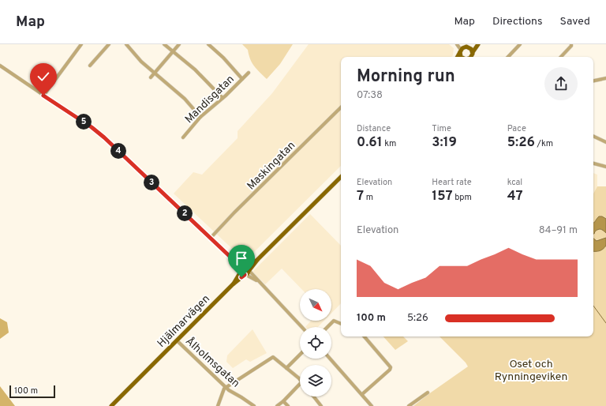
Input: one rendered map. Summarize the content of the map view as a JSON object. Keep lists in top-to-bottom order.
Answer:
{
  "streets": {
    "main road": ["Hjälmarvägen"],
    "street": ["Mandisgatan", "Maskingatan", "Ålholmsgatan"]
  },
  "crossings": [
    ["Hjälmarvägen", "Ålholmsgatan"]
  ],
  "parks": ["Oset och Rynningeviken"],
  "scale_bar": "100 m",
  "north": "bottom right",
  "page": {
    "header": "Map",
    "nav": ["Map", "Directions", "Saved"],
    "heading": ["Morning run", "07:38"],
    "stats": [
      ["Distance", "0.61 km"],
      ["Time", "3:19"],
      ["Pace", "5:26 /km"],
      ["Elevation", "7 m"],
      ["Heart rate", "157 bpm"],
      ["kcal", "47"]
    ],
    "pins": [
      "5",
      "4",
      "3",
      "2"
    ],
    "chart": ["Elevation", "84–91 m"],
    "list": [
      {
        "name": "100 m",
        "note": "5:26"
      }
    ],
    "scale": "100 m"
  }
}
